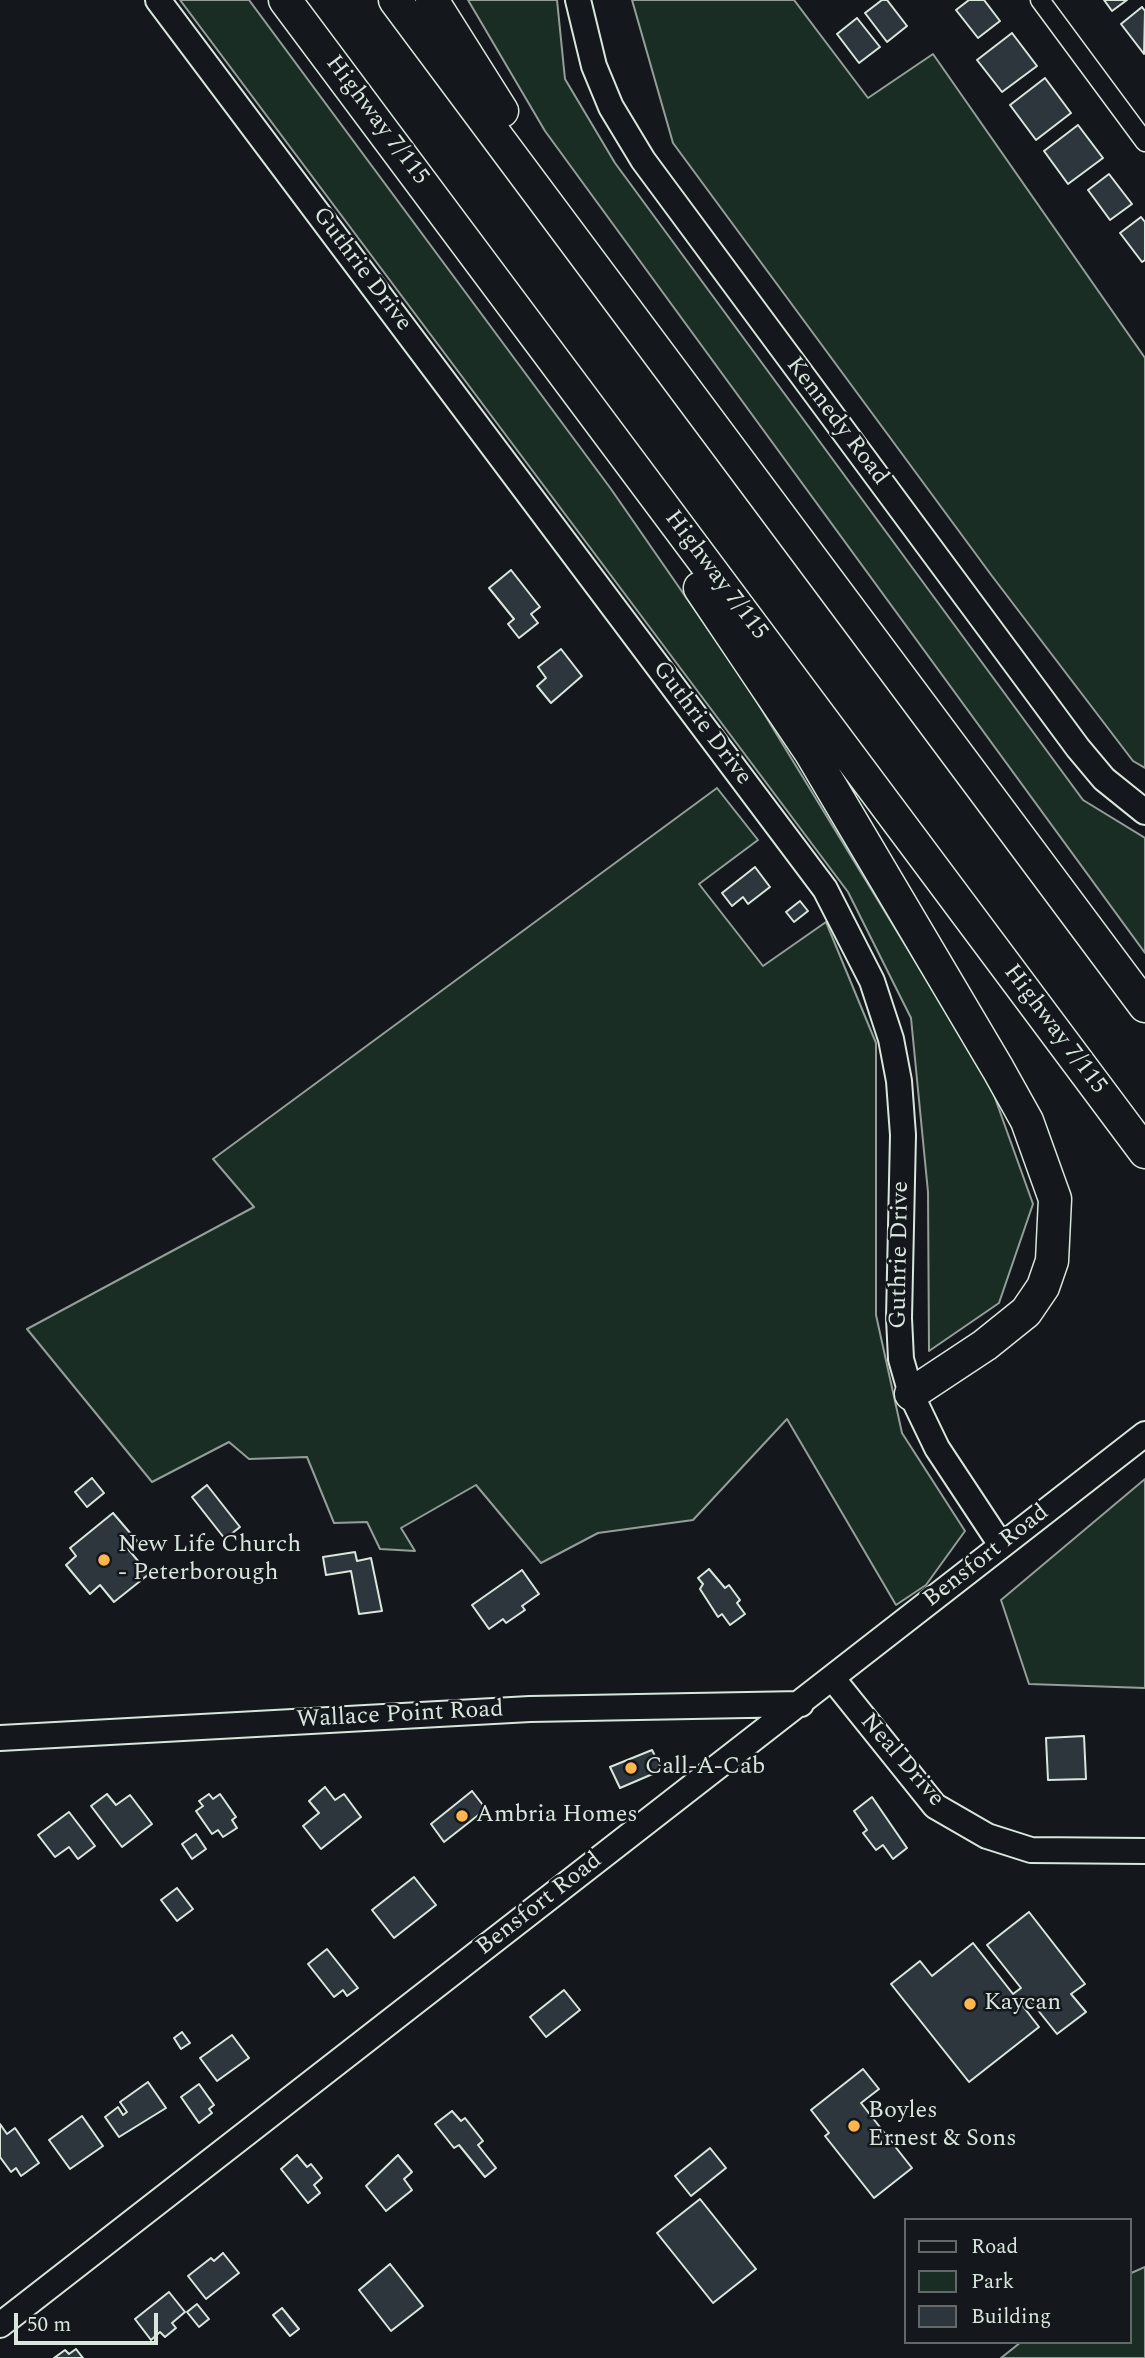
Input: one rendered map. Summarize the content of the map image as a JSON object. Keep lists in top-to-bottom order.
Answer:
{
  "streets": {
    "highway": ["Highway 7/115"],
    "street": [
      "Guthrie Drive",
      "Kennedy Road",
      "Bensfort Road",
      "Wallace Point Road",
      "Neal Drive"
    ]
  },
  "crossings": [
    ["Guthrie Drive", "Bensfort Road"],
    ["Bensfort Road", "Wallace Point Road"],
    ["Bensfort Road", "Neal Drive"]
  ],
  "places": [
    "New Life Church - Peterborough",
    "Call-A-Cab",
    "Ambria Homes",
    "Kaycan",
    "Boyles Ernest & Sons"
  ],
  "legend": ["Road", "Park", "Building"],
  "scale_bar": "50 m"
}
